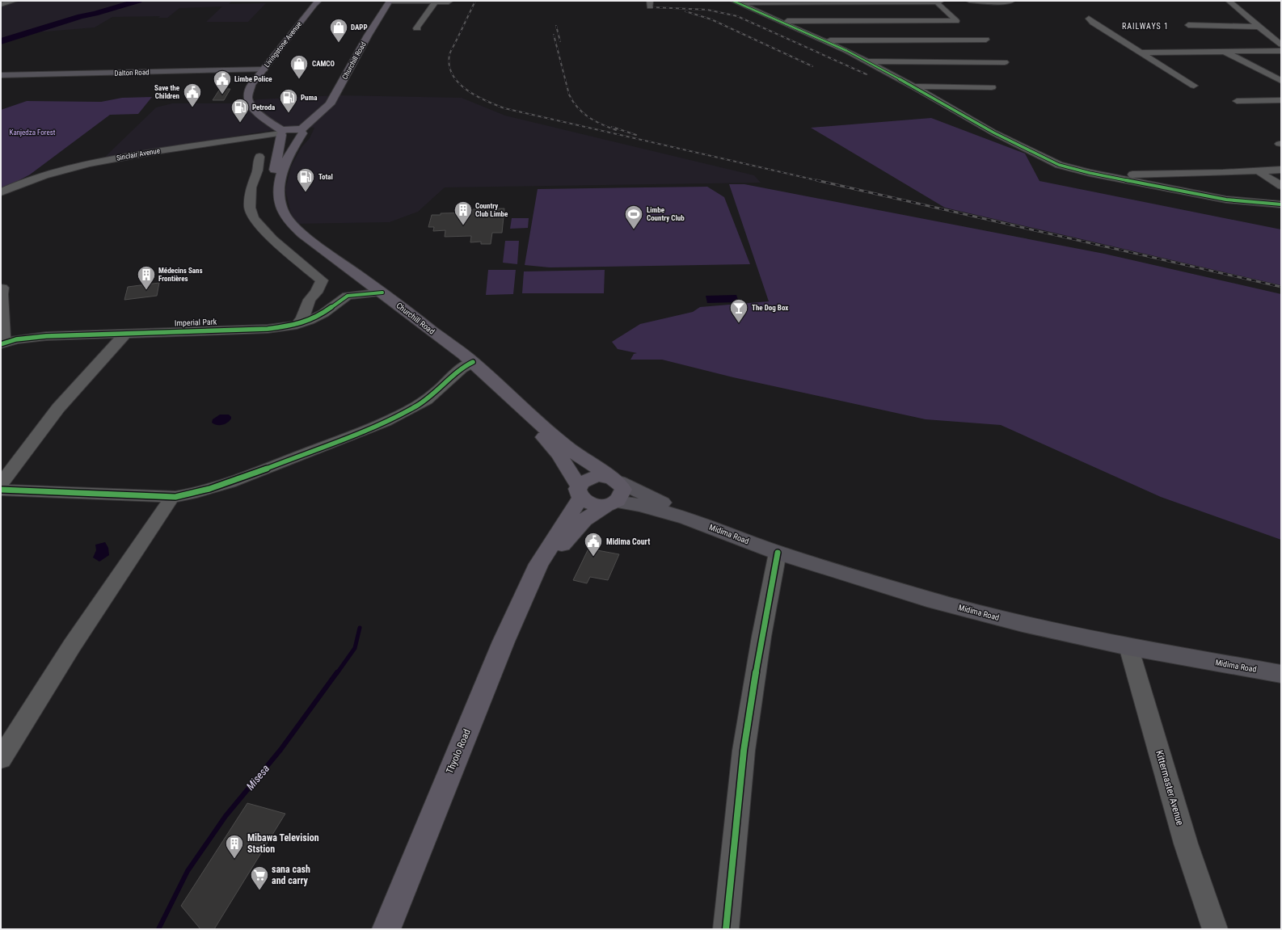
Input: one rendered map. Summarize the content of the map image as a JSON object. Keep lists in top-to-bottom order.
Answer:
{
  "streets": {
    "highway": ["Livingstone Avenue", "Churchill Road", "Thyolo Road"],
    "main road": ["Dalton Road", "Midima Road"],
    "street": ["Sinclair Avenue", "Imperial Park", "Kittermaster Avenue"]
  },
  "crossings": [
    ["Livingstone Avenue", "Churchill Road"],
    ["Livingstone Avenue", "Dalton Road"],
    ["Livingstone Avenue", "Sinclair Avenue"],
    ["Churchill Road", "Sinclair Avenue"],
    ["Churchill Road", "Imperial Park"],
    ["Churchill Road", "Midima Road"],
    ["Churchill Road", "Thyolo Road"],
    ["Midima Road", "Thyolo Road"],
    ["Midima Road", "Kittermaster Avenue"]
  ],
  "districts": ["RAILWAYS 1"],
  "water": ["Misesa"],
  "parks": ["Kanjedza Forest"],
  "places": {
    "shop": ["DAPP", "CAMCO"],
    "public building": ["Limbe Police", "Save the Children", "Midima Court"],
    "fuel station": ["Puma", "Petroda", "Total"],
    "building": ["Country Club Limbe", "Médecins Sans Frontières", "Mibawa Television Ststion"],
    "sports": ["Limbe Country Club"],
    "bar": ["The Dog Box"],
    "supermarket": ["sana cash and carry"]
  }
}
